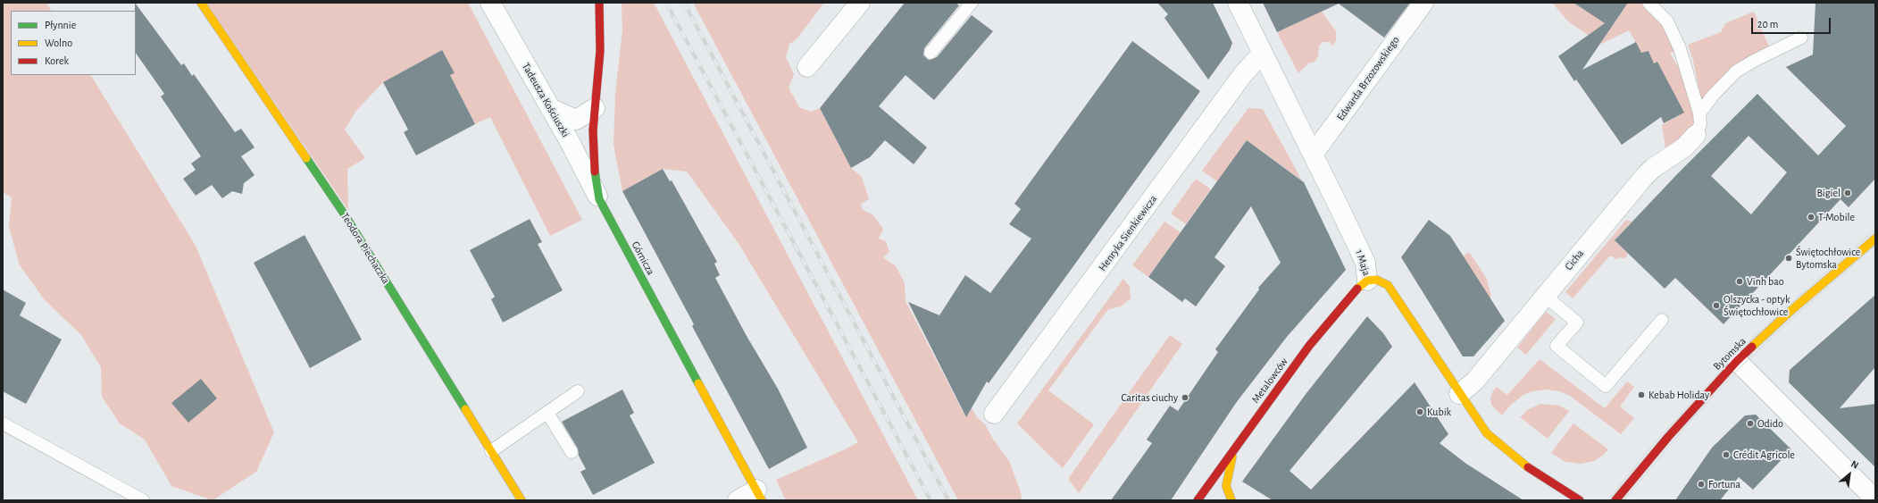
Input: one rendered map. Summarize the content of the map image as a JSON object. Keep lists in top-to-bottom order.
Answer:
{
  "streets": {
    "street": [
      "Edwarda Brzozowskiego",
      "Tadeusza Kościuszki",
      "Henryka Sienkiewicza",
      "Teodora Piechaczka",
      "Górnicza",
      "Cicha",
      "1 Maja",
      "Bytomska",
      "Metalowców"
    ]
  },
  "crossings": [
    ["Edwarda Brzozowskiego", "1 Maja"],
    ["Tadeusza Kościuszki", "Górnicza"],
    ["Henryka Sienkiewicza", "1 Maja"],
    ["Cicha", "1 Maja"],
    ["1 Maja", "Metalowców"]
  ],
  "places": [
    "Bigiel",
    "T-Mobile",
    "Świętochłowice Bytomska",
    "Vinh bao",
    "Olszycka - optyk Świętochłowice",
    "Kebab Holiday",
    "Caritas ciuchy",
    "Kubik",
    "Odido",
    "Crédit Agricole",
    "Fortuna"
  ],
  "legend": ["Płynnie", "Wolno", "Korek"],
  "scale_bar": "20 m",
  "north": "top right"
}
